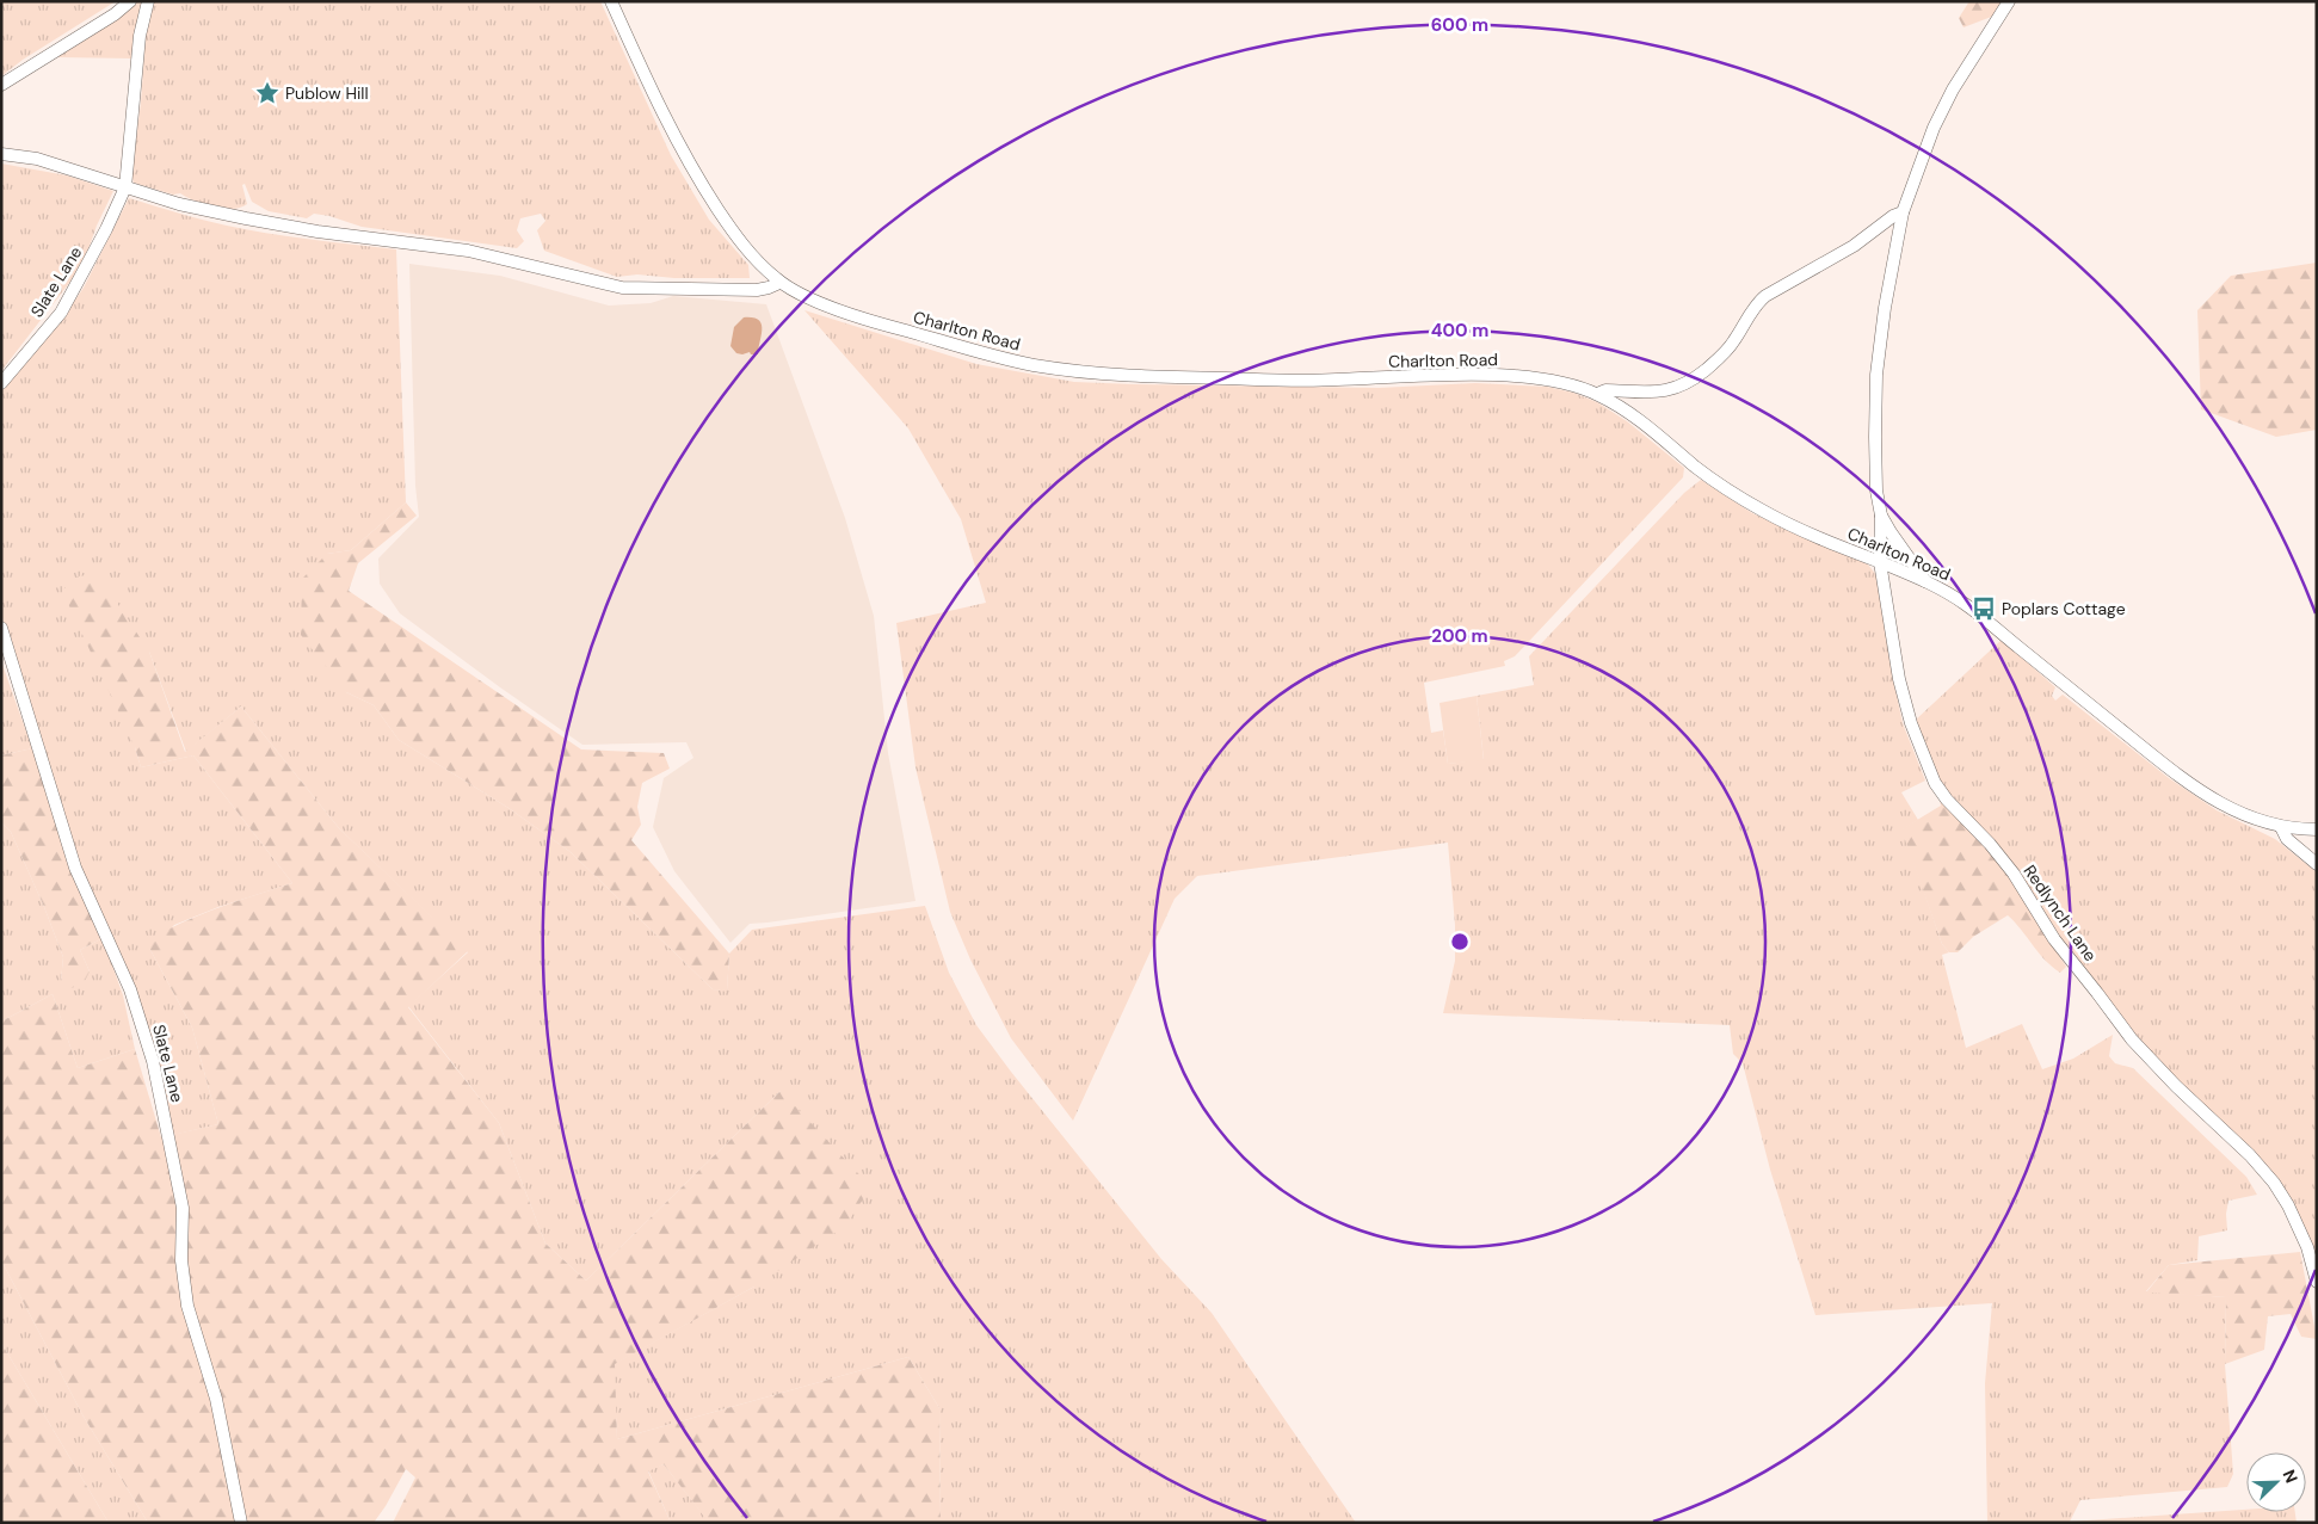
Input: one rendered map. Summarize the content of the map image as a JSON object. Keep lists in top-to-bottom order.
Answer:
{
  "streets": {
    "street": ["Slate Lane", "Charlton Road", "Redlynch Lane"]
  },
  "crossings": [
    ["Charlton Road", "Redlynch Lane"]
  ],
  "places": {
    "place": ["Publow Hill"],
    "bus stop": ["Poplars Cottage"]
  },
  "north": "top right",
  "rings": ["600 m", "400 m", "200 m"]
}
